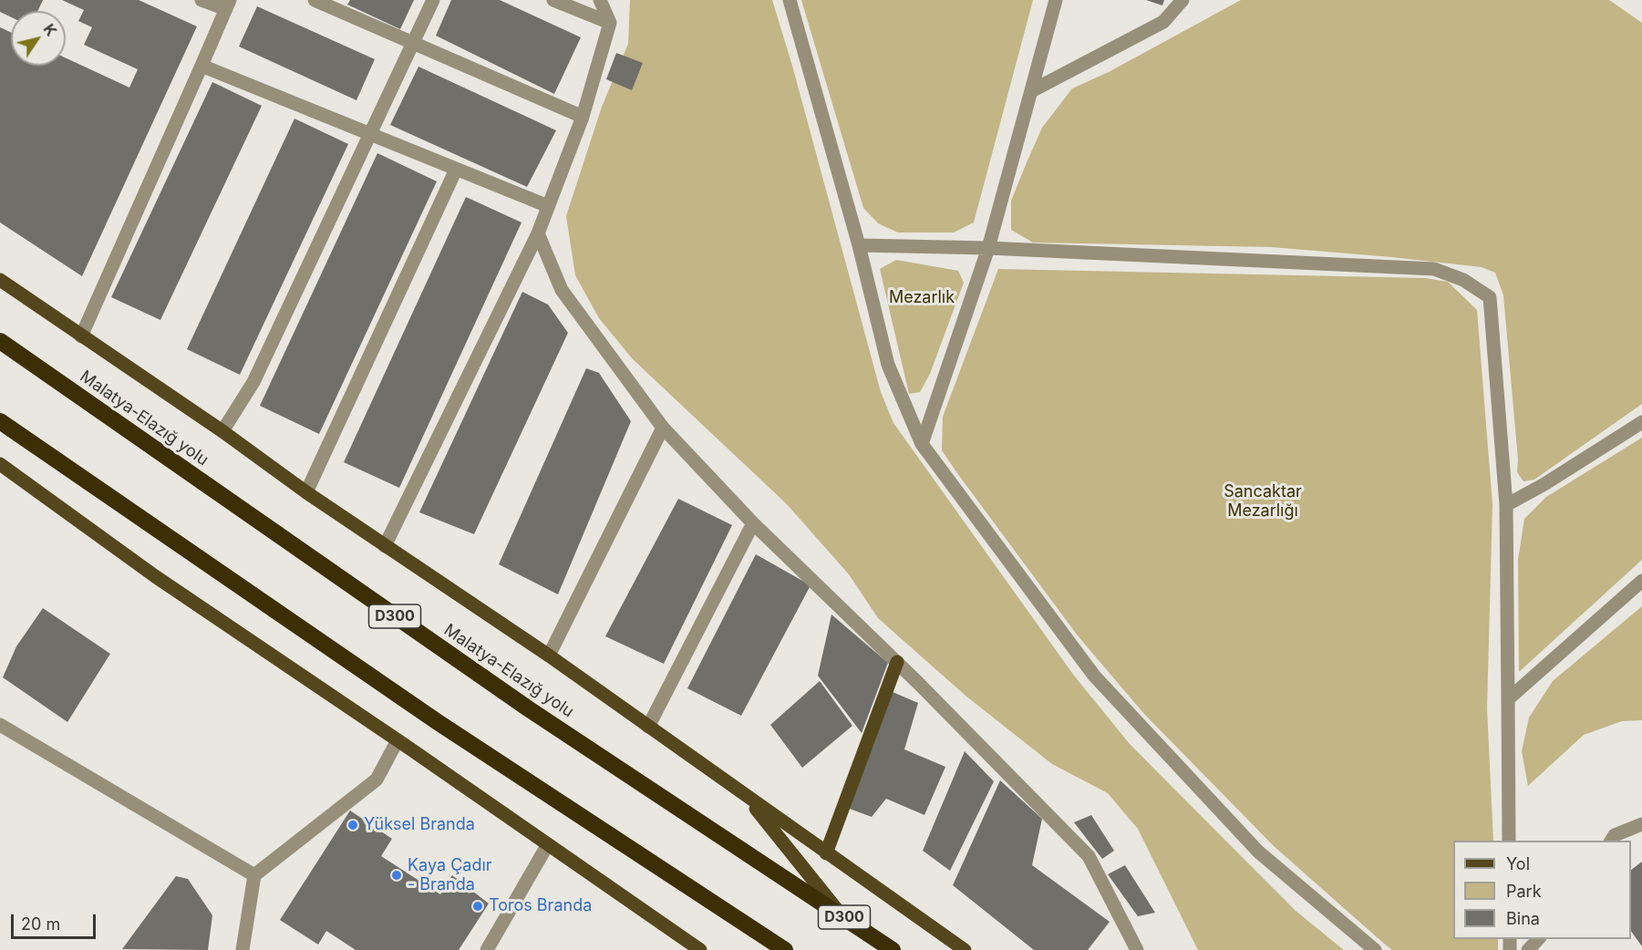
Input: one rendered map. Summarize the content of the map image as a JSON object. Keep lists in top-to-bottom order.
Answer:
{
  "streets": {
    "highway": ["Malatya-Elazığ yolu", "D300"]
  },
  "parks": ["Mezarlık", "Sancaktar Mezarlığı"],
  "places": ["Yüksel Branda", "Kaya Çadır - Branda", "Toros Branda"],
  "legend": ["Yol", "Park", "Bina"],
  "scale_bar": "20 m",
  "north": "top right"
}
